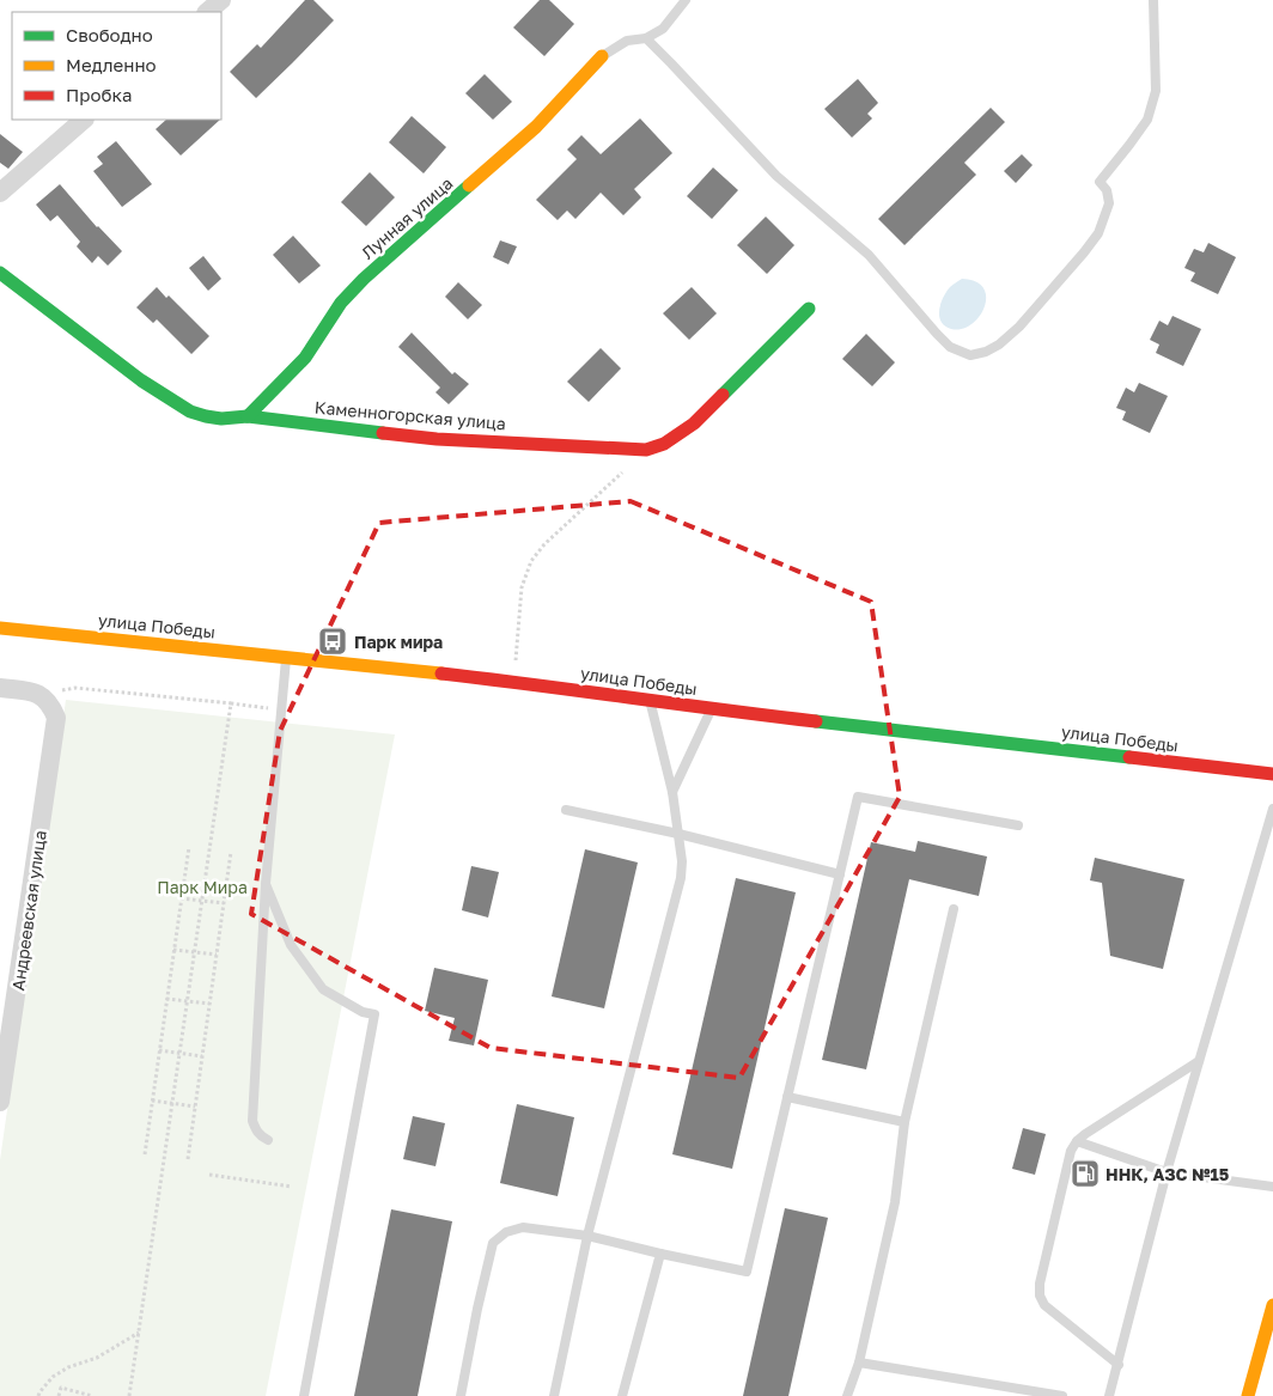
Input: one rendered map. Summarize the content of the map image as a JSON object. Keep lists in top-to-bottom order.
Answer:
{
  "streets": {
    "street": [
      "Лунная улица",
      "Каменногорская улица",
      "улица Победы",
      "Андреевская улица"
    ]
  },
  "crossings": [
    ["Лунная улица", "Каменногорская улица"]
  ],
  "parks": ["Парк Мира"],
  "places": {
    "bus stop": ["Парк мира"],
    "fuel station": ["ННК, АЗС №15"]
  },
  "legend": ["Свободно", "Медленно", "Пробка"]
}
